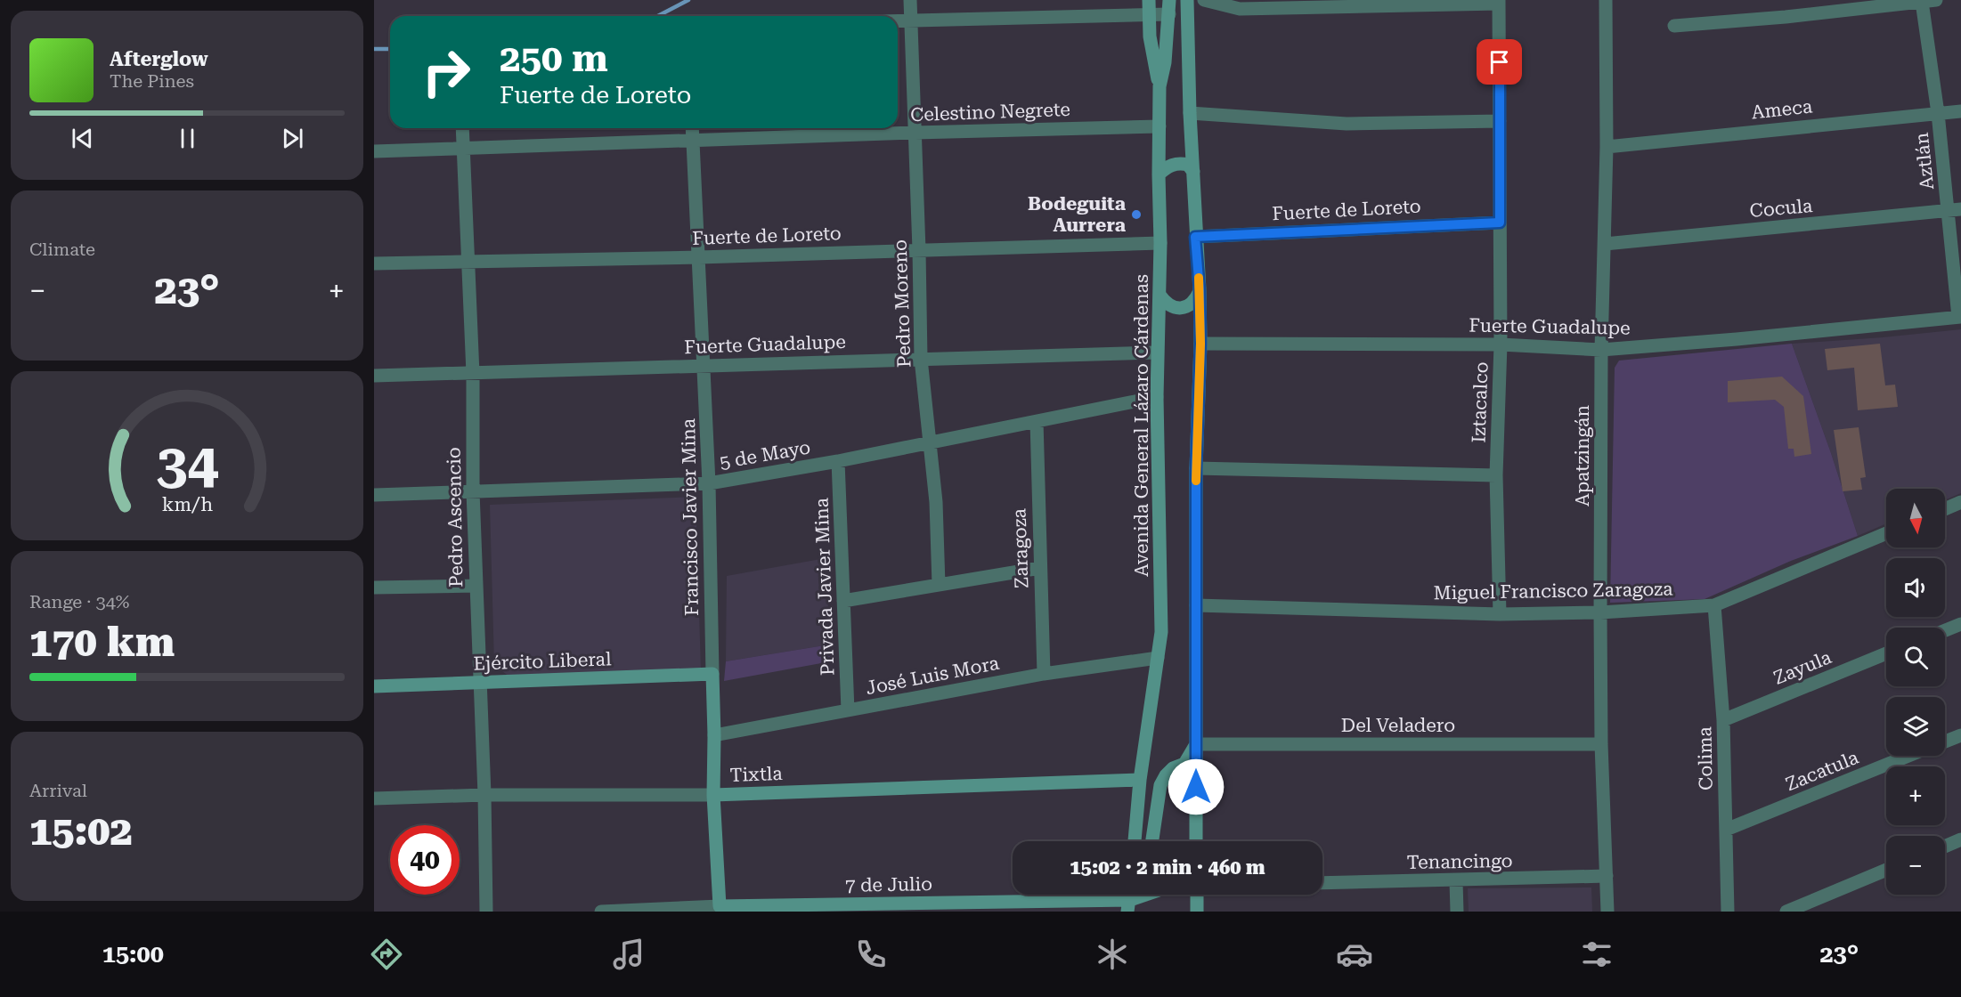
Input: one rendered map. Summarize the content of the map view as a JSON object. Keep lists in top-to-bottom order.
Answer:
{
  "streets": {
    "street": [
      "Ameca",
      "Celestino Negrete",
      "Aztlán",
      "Cocula",
      "Fuerte de Loreto",
      "Pedro Moreno",
      "Fuerte Guadalupe",
      "Iztacalco",
      "Avenida General Lázaro Cárdenas",
      "5 de Mayo",
      "Apatzingán",
      "Pedro Ascencio",
      "Francisco Javier Mina",
      "Zaragoza",
      "Privada Javier Mina",
      "Miguel Francisco Zaragoza",
      "Ejército Liberal",
      "Zayula",
      "José Luis Mora",
      "Del Veladero",
      "Colima",
      "Zacatula",
      "Tixtla",
      "Tenancingo",
      "7 de Julio"
    ]
  },
  "crossings": [
    ["Ameca", "Aztlán"],
    ["Ameca", "Apatzingán"],
    ["Celestino Negrete", "Pedro Moreno"],
    ["Celestino Negrete", "Avenida General Lázaro Cárdenas"],
    ["Celestino Negrete", "Pedro Ascencio"],
    ["Celestino Negrete", "Francisco Javier Mina"],
    ["Aztlán", "Cocula"],
    ["Aztlán", "Fuerte Guadalupe"],
    ["Cocula", "Apatzingán"],
    ["Fuerte de Loreto", "Pedro Moreno"],
    ["Fuerte de Loreto", "Iztacalco"],
    ["Fuerte de Loreto", "Avenida General Lázaro Cárdenas"],
    ["Fuerte de Loreto", "Pedro Ascencio"],
    ["Fuerte de Loreto", "Francisco Javier Mina"],
    ["Pedro Moreno", "Fuerte Guadalupe"],
    ["Pedro Moreno", "5 de Mayo"],
    ["Fuerte Guadalupe", "Iztacalco"],
    ["Fuerte Guadalupe", "Avenida General Lázaro Cárdenas"],
    ["Fuerte Guadalupe", "Apatzingán"],
    ["Fuerte Guadalupe", "Pedro Ascencio"],
    ["Fuerte Guadalupe", "Francisco Javier Mina"],
    ["Iztacalco", "Miguel Francisco Zaragoza"],
    ["Avenida General Lázaro Cárdenas", "5 de Mayo"],
    ["Avenida General Lázaro Cárdenas", "José Luis Mora"],
    ["Avenida General Lázaro Cárdenas", "Tixtla"],
    ["5 de Mayo", "Pedro Ascencio"],
    ["5 de Mayo", "Francisco Javier Mina"],
    ["5 de Mayo", "Zaragoza"],
    ["5 de Mayo", "Privada Javier Mina"],
    ["Apatzingán", "Miguel Francisco Zaragoza"],
    ["Apatzingán", "Del Veladero"],
    ["Apatzingán", "Tenancingo"],
    ["Pedro Ascencio", "Ejército Liberal"],
    ["Pedro Ascencio", "Tixtla"],
    ["Francisco Javier Mina", "Ejército Liberal"],
    ["Francisco Javier Mina", "José Luis Mora"],
    ["Francisco Javier Mina", "Tixtla"],
    ["Francisco Javier Mina", "7 de Julio"],
    ["Zaragoza", "José Luis Mora"],
    ["Privada Javier Mina", "José Luis Mora"],
    ["Miguel Francisco Zaragoza", "Colima"],
    ["Zayula", "Colima"],
    ["Colima", "Zacatula"]
  ],
  "places": ["Bodeguita Aurrera"],
  "north": "bottom",
  "page": {
    "turn": ["250 m", "Fuerte de Loreto"],
    "song": ["Afterglow", "The Pines"],
    "tile": [
      "Climate",
      ["Range · 34%", "170 km"],
      ["Arrival", "15:02"]
    ],
    "heat": ["−", "23°", "+"],
    "map_buttons": ["+", "−"],
    "limit": "40",
    "trip": "15:02 · 2 min · 460 m",
    "tabs": ["15:00", "23°"],
    "gauge": ["34", "km/h"]
  }
}
